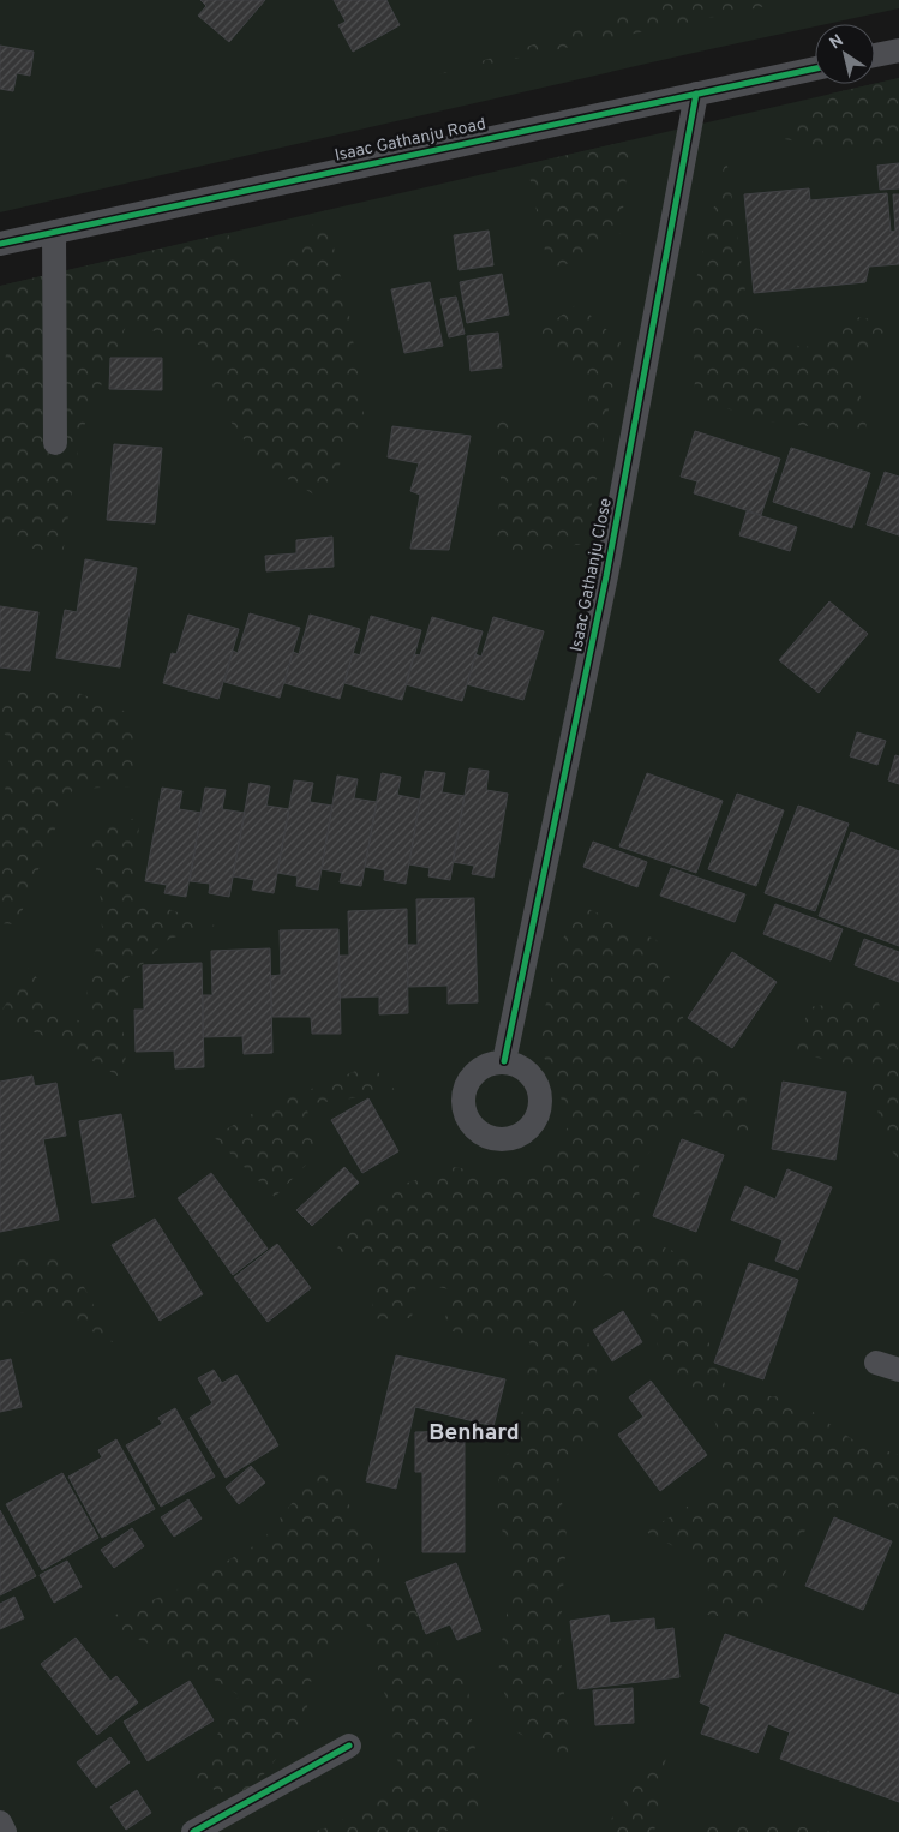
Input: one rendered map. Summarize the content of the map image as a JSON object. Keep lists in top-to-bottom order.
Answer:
{
  "streets": {
    "street": ["Isaac Gathanju Road", "Isaac Gathanju Close"]
  },
  "crossings": [
    ["Isaac Gathanju Road", "Isaac Gathanju Close"]
  ],
  "districts": ["Benhard"],
  "north": "top left"
}
